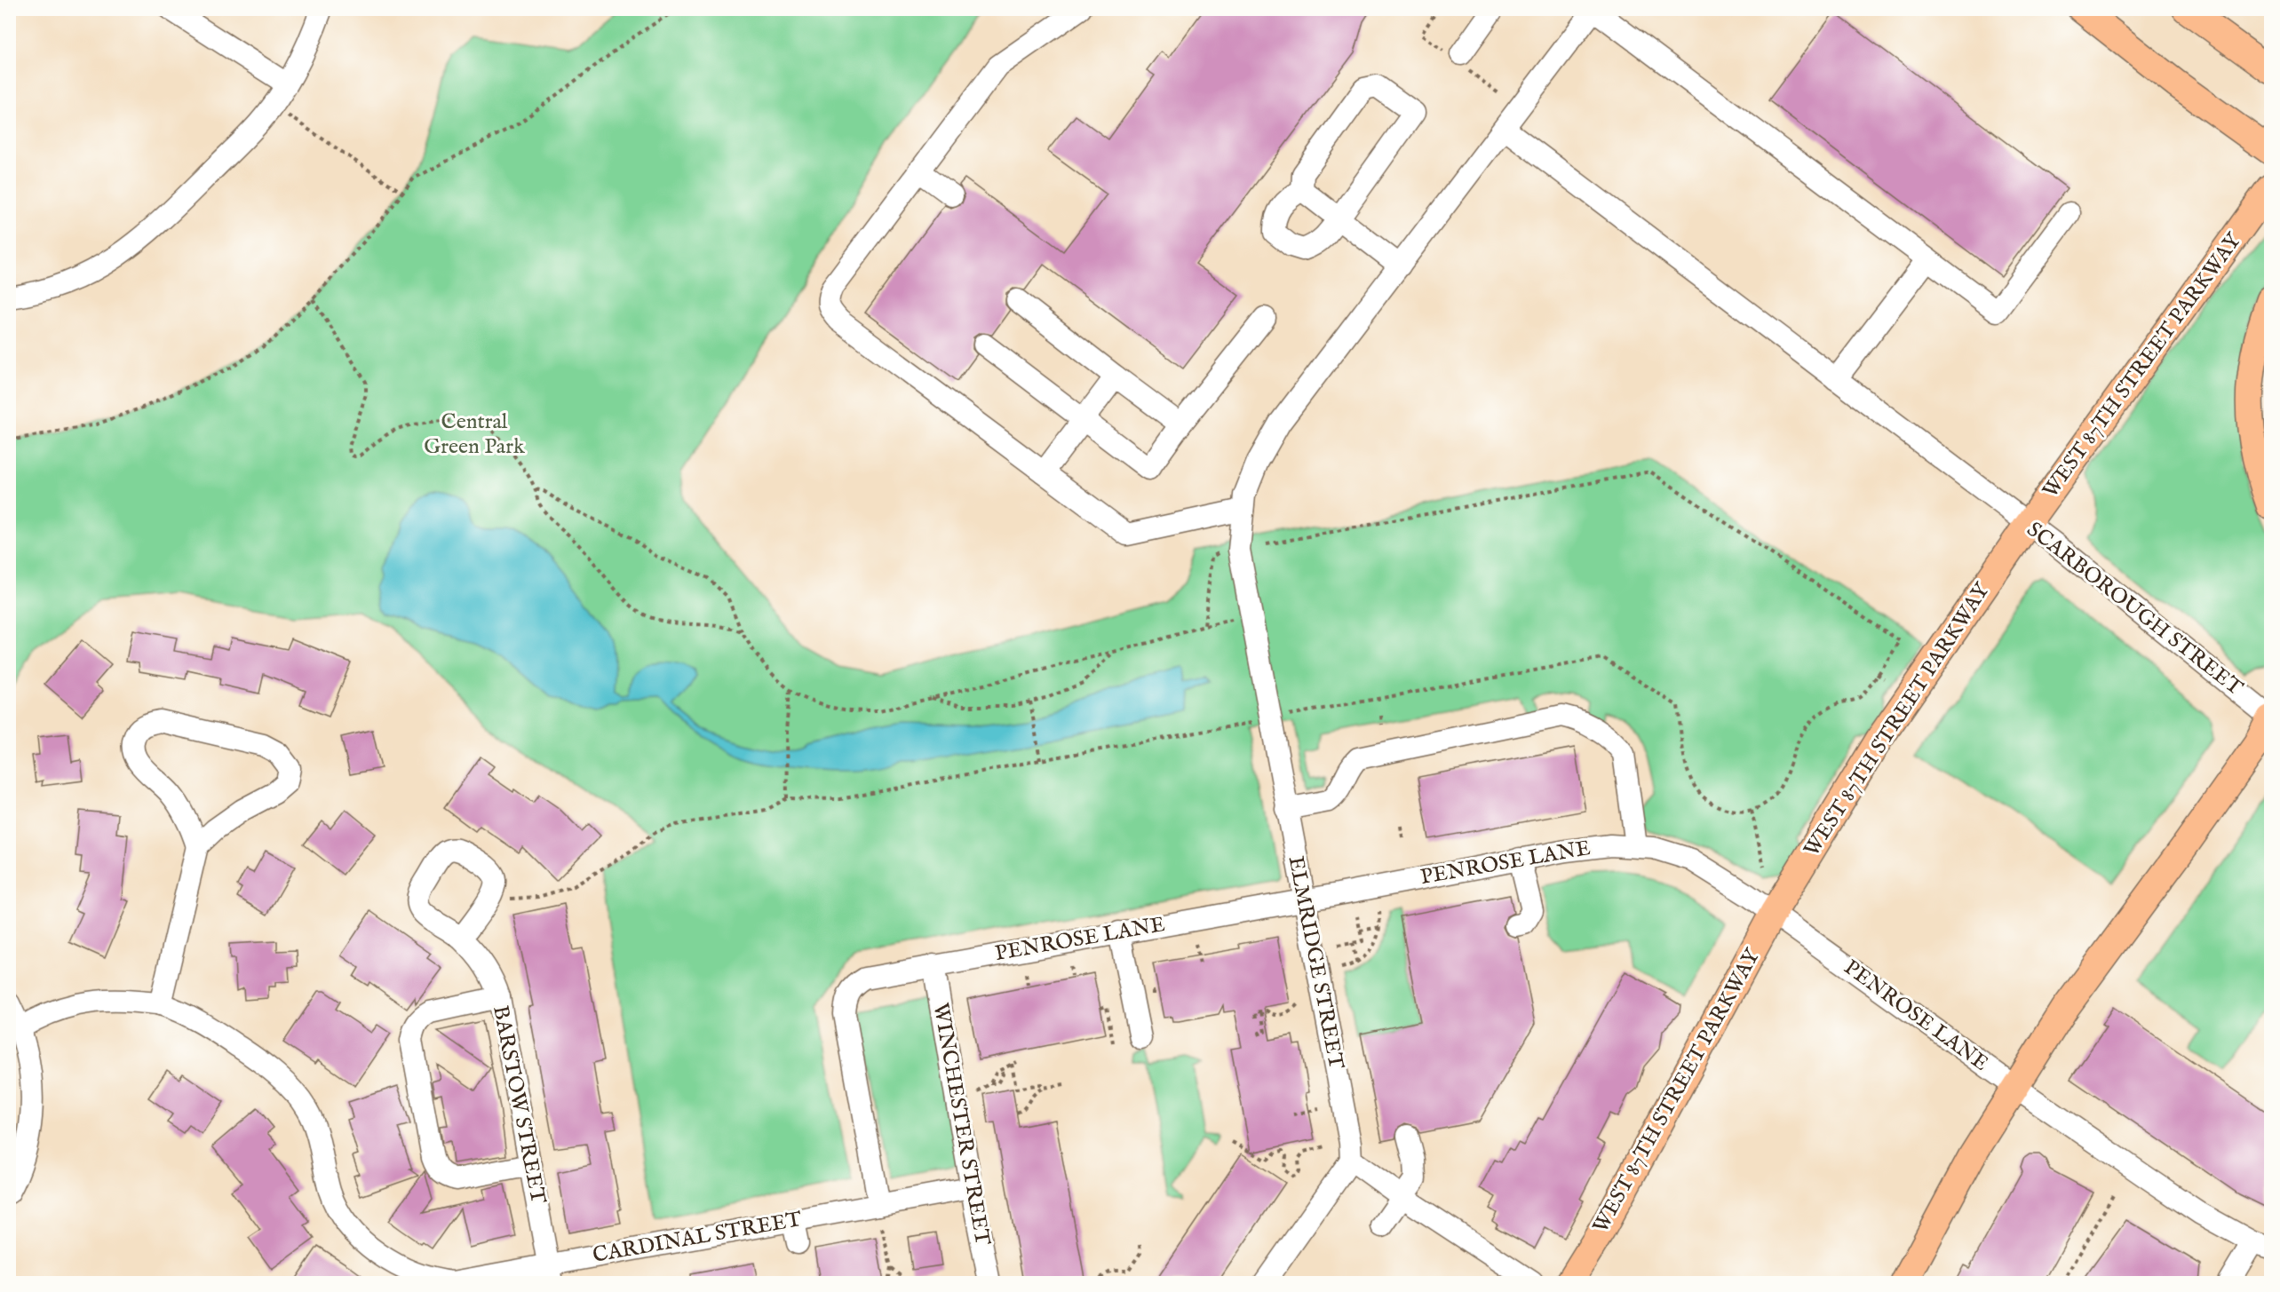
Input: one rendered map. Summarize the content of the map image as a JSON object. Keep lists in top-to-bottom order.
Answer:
{
  "streets": {
    "main road": ["WEST 87TH STREET PARKWAY"],
    "street": [
      "SCARBOROUGH STREET",
      "PENROSE LANE",
      "ELMRIDGE STREET",
      "BARSTOW STREET",
      "WINCHESTER STREET",
      "CARDINAL STREET"
    ]
  },
  "crossings": [
    ["WEST 87TH STREET PARKWAY", "SCARBOROUGH STREET"],
    ["WEST 87TH STREET PARKWAY", "PENROSE LANE"],
    ["SCARBOROUGH STREET", "ELMRIDGE STREET"],
    ["PENROSE LANE", "ELMRIDGE STREET"],
    ["PENROSE LANE", "WINCHESTER STREET"],
    ["PENROSE LANE", "CARDINAL STREET"],
    ["BARSTOW STREET", "CARDINAL STREET"],
    ["WINCHESTER STREET", "CARDINAL STREET"]
  ],
  "parks": ["Central Green Park"]
}
